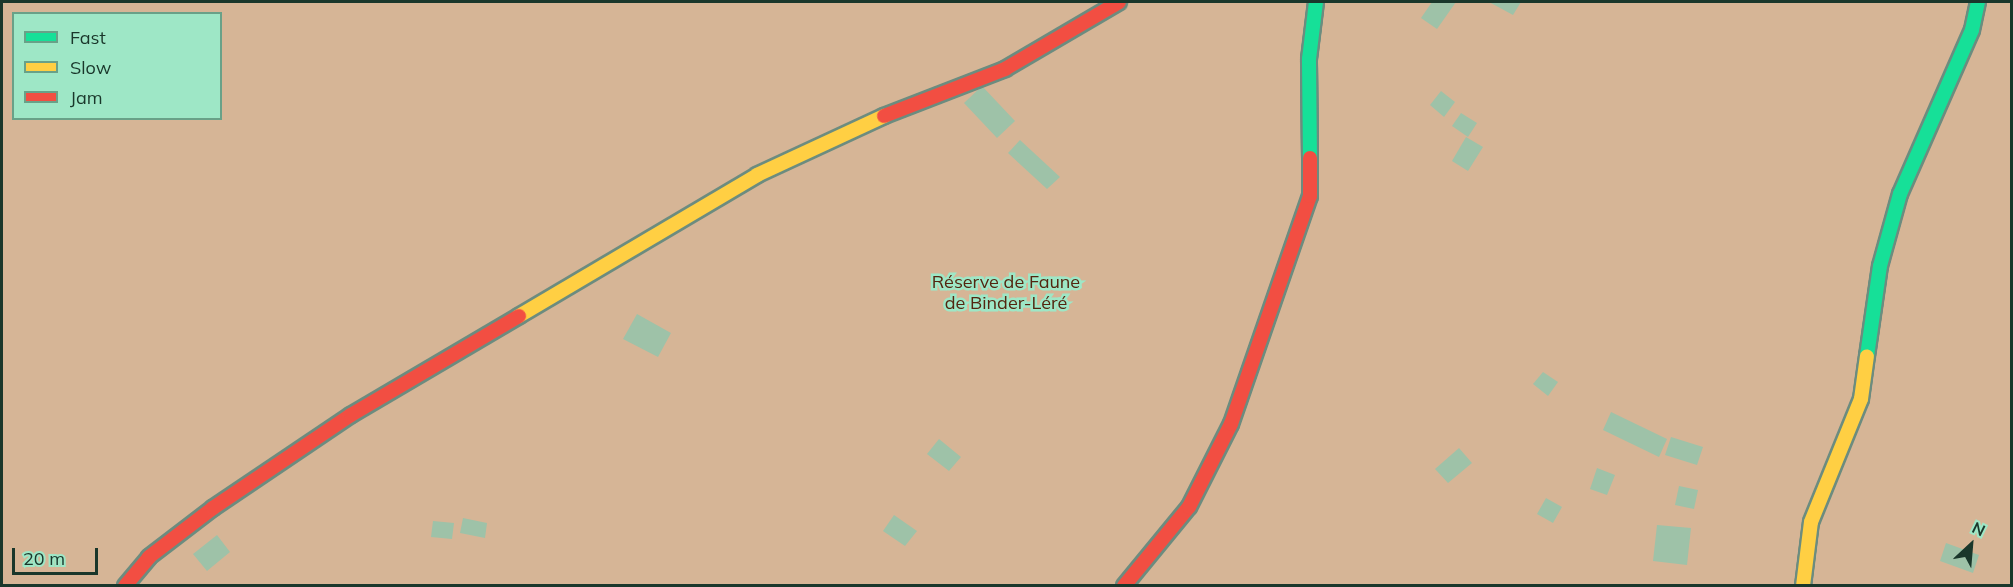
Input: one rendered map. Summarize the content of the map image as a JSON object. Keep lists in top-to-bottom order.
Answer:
{
  "parks": ["Réserve de Faune de Binder-Léré"],
  "legend": ["Fast", "Slow", "Jam"],
  "scale_bar": "20 m",
  "north": "top right"
}
